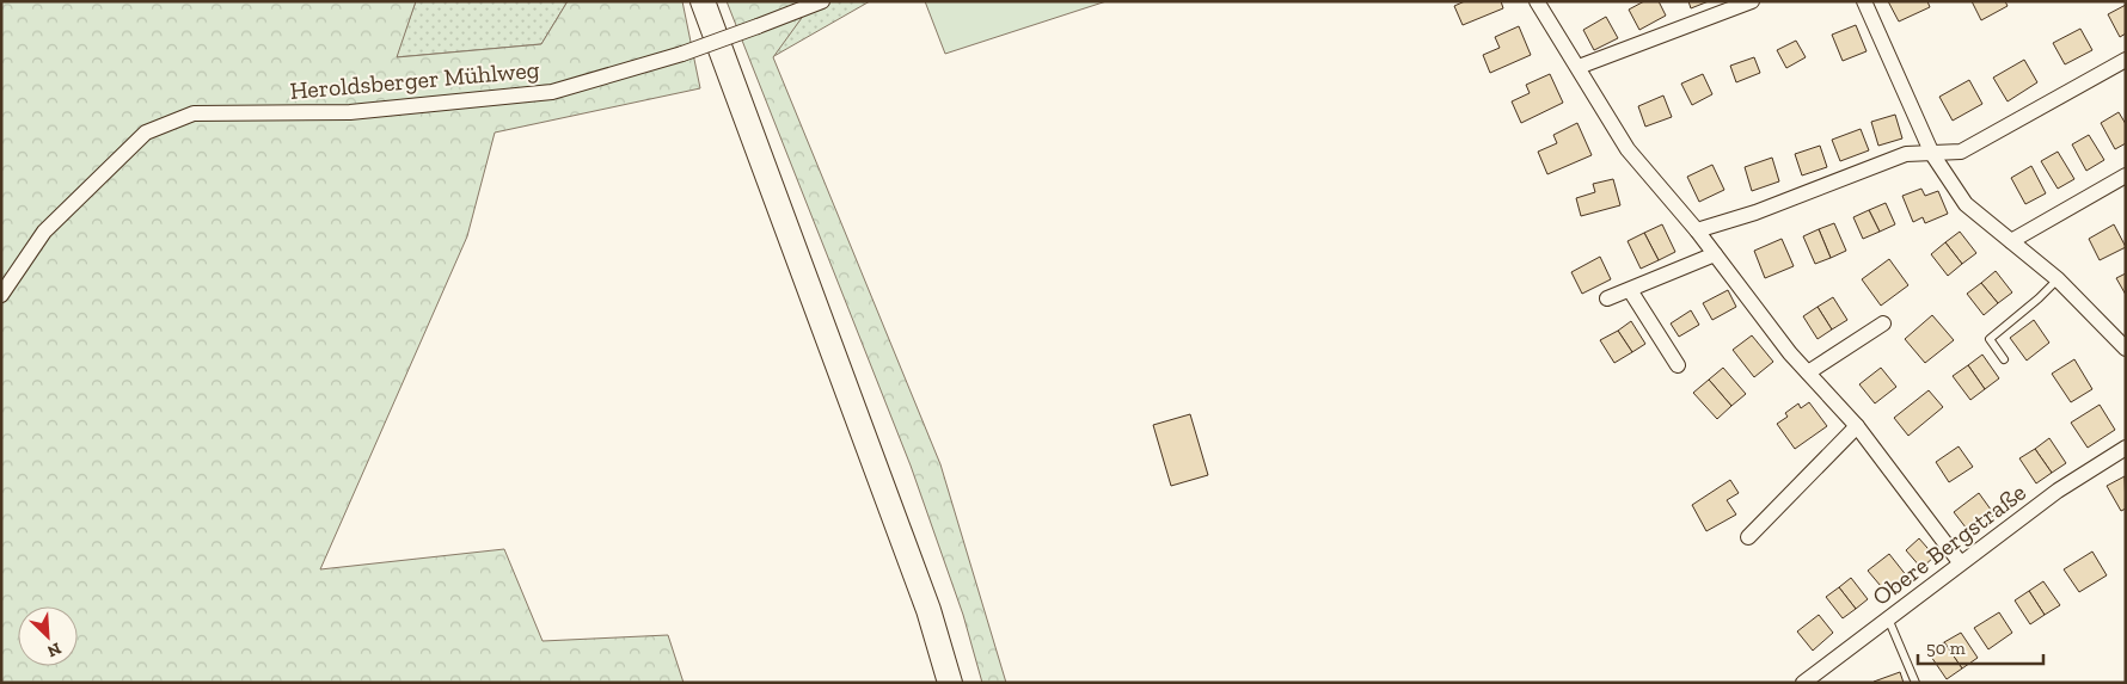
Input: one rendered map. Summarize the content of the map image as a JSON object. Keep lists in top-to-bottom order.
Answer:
{
  "streets": {
    "street": ["Heroldsberger Mühlweg", "Obere Bergstraße"]
  },
  "scale_bar": "50 m",
  "north": "bottom right"
}
